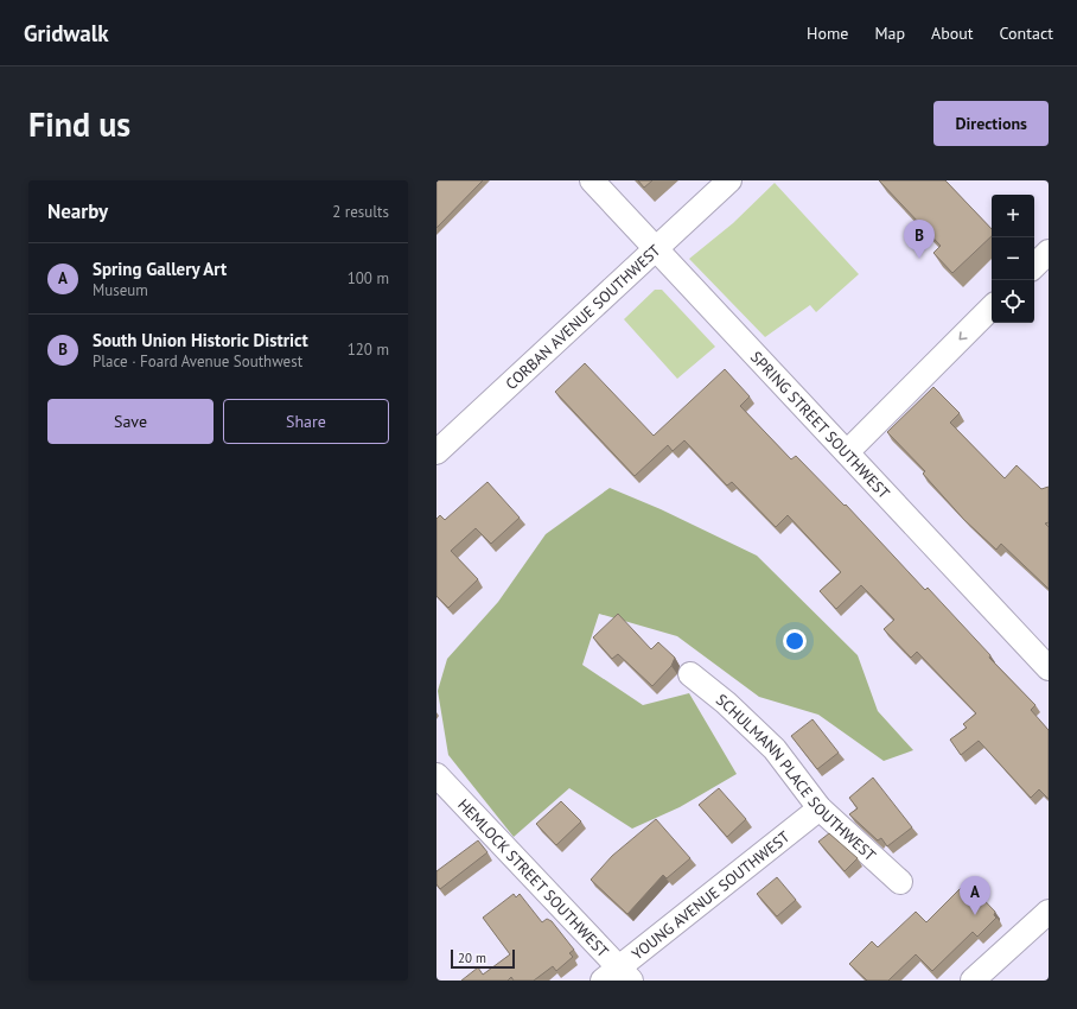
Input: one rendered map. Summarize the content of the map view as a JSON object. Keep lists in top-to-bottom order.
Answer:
{
  "streets": {
    "street": [
      "CORBAN AVENUE SOUTHWEST",
      "SPRING STREET SOUTHWEST",
      "SCHULMANN PLACE SOUTHWEST",
      "HEMLOCK STREET SOUTHWEST",
      "YOUNG AVENUE SOUTHWEST"
    ]
  },
  "crossings": [
    ["CORBAN AVENUE SOUTHWEST", "SPRING STREET SOUTHWEST"],
    ["SCHULMANN PLACE SOUTHWEST", "YOUNG AVENUE SOUTHWEST"],
    ["HEMLOCK STREET SOUTHWEST", "YOUNG AVENUE SOUTHWEST"]
  ],
  "scale_bar": "20 m",
  "page": {
    "header": "Gridwalk",
    "nav": [
      "Home",
      "Map",
      "About",
      "Contact"
    ],
    "buttons": [
      "Directions",
      ["Save", "Share"]
    ],
    "title": "Find us",
    "heading": ["Nearby", "2 results"],
    "map_buttons": ["+", "−"],
    "pins": ["B", "A"],
    "list": [
      {
        "mark": "A",
        "name": "Spring Gallery Art",
        "note": "Museum",
        "value": "100 m"
      },
      {
        "mark": "B",
        "name": "South Union Historic District",
        "note": "Place · Foard Avenue Southwest",
        "value": "120 m"
      }
    ],
    "scale": "20 m"
  }
}
